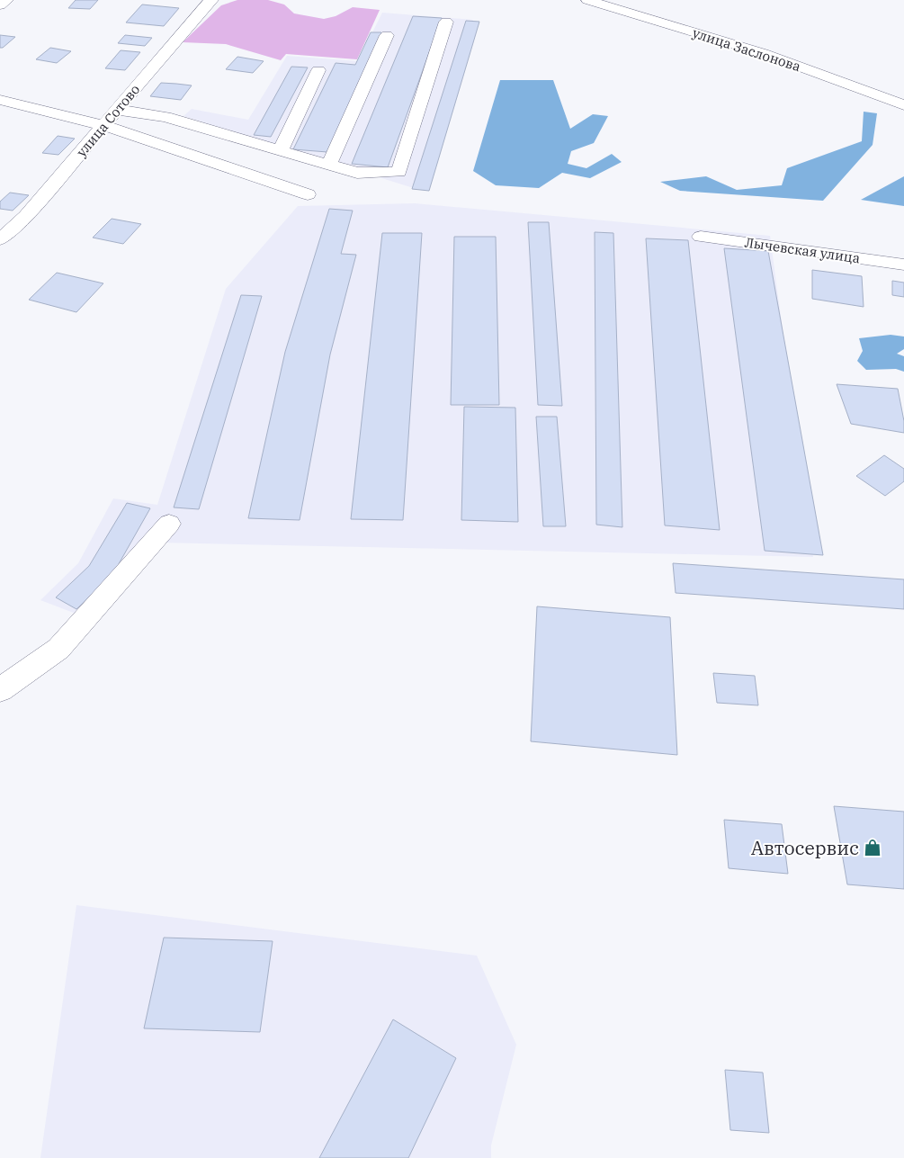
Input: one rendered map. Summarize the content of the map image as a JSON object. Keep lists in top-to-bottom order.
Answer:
{
  "streets": {
    "street": ["улица Заслонова", "улица Сотово", "Лычевская улица"]
  },
  "places": {
    "shop": ["Автосервис"]
  }
}
